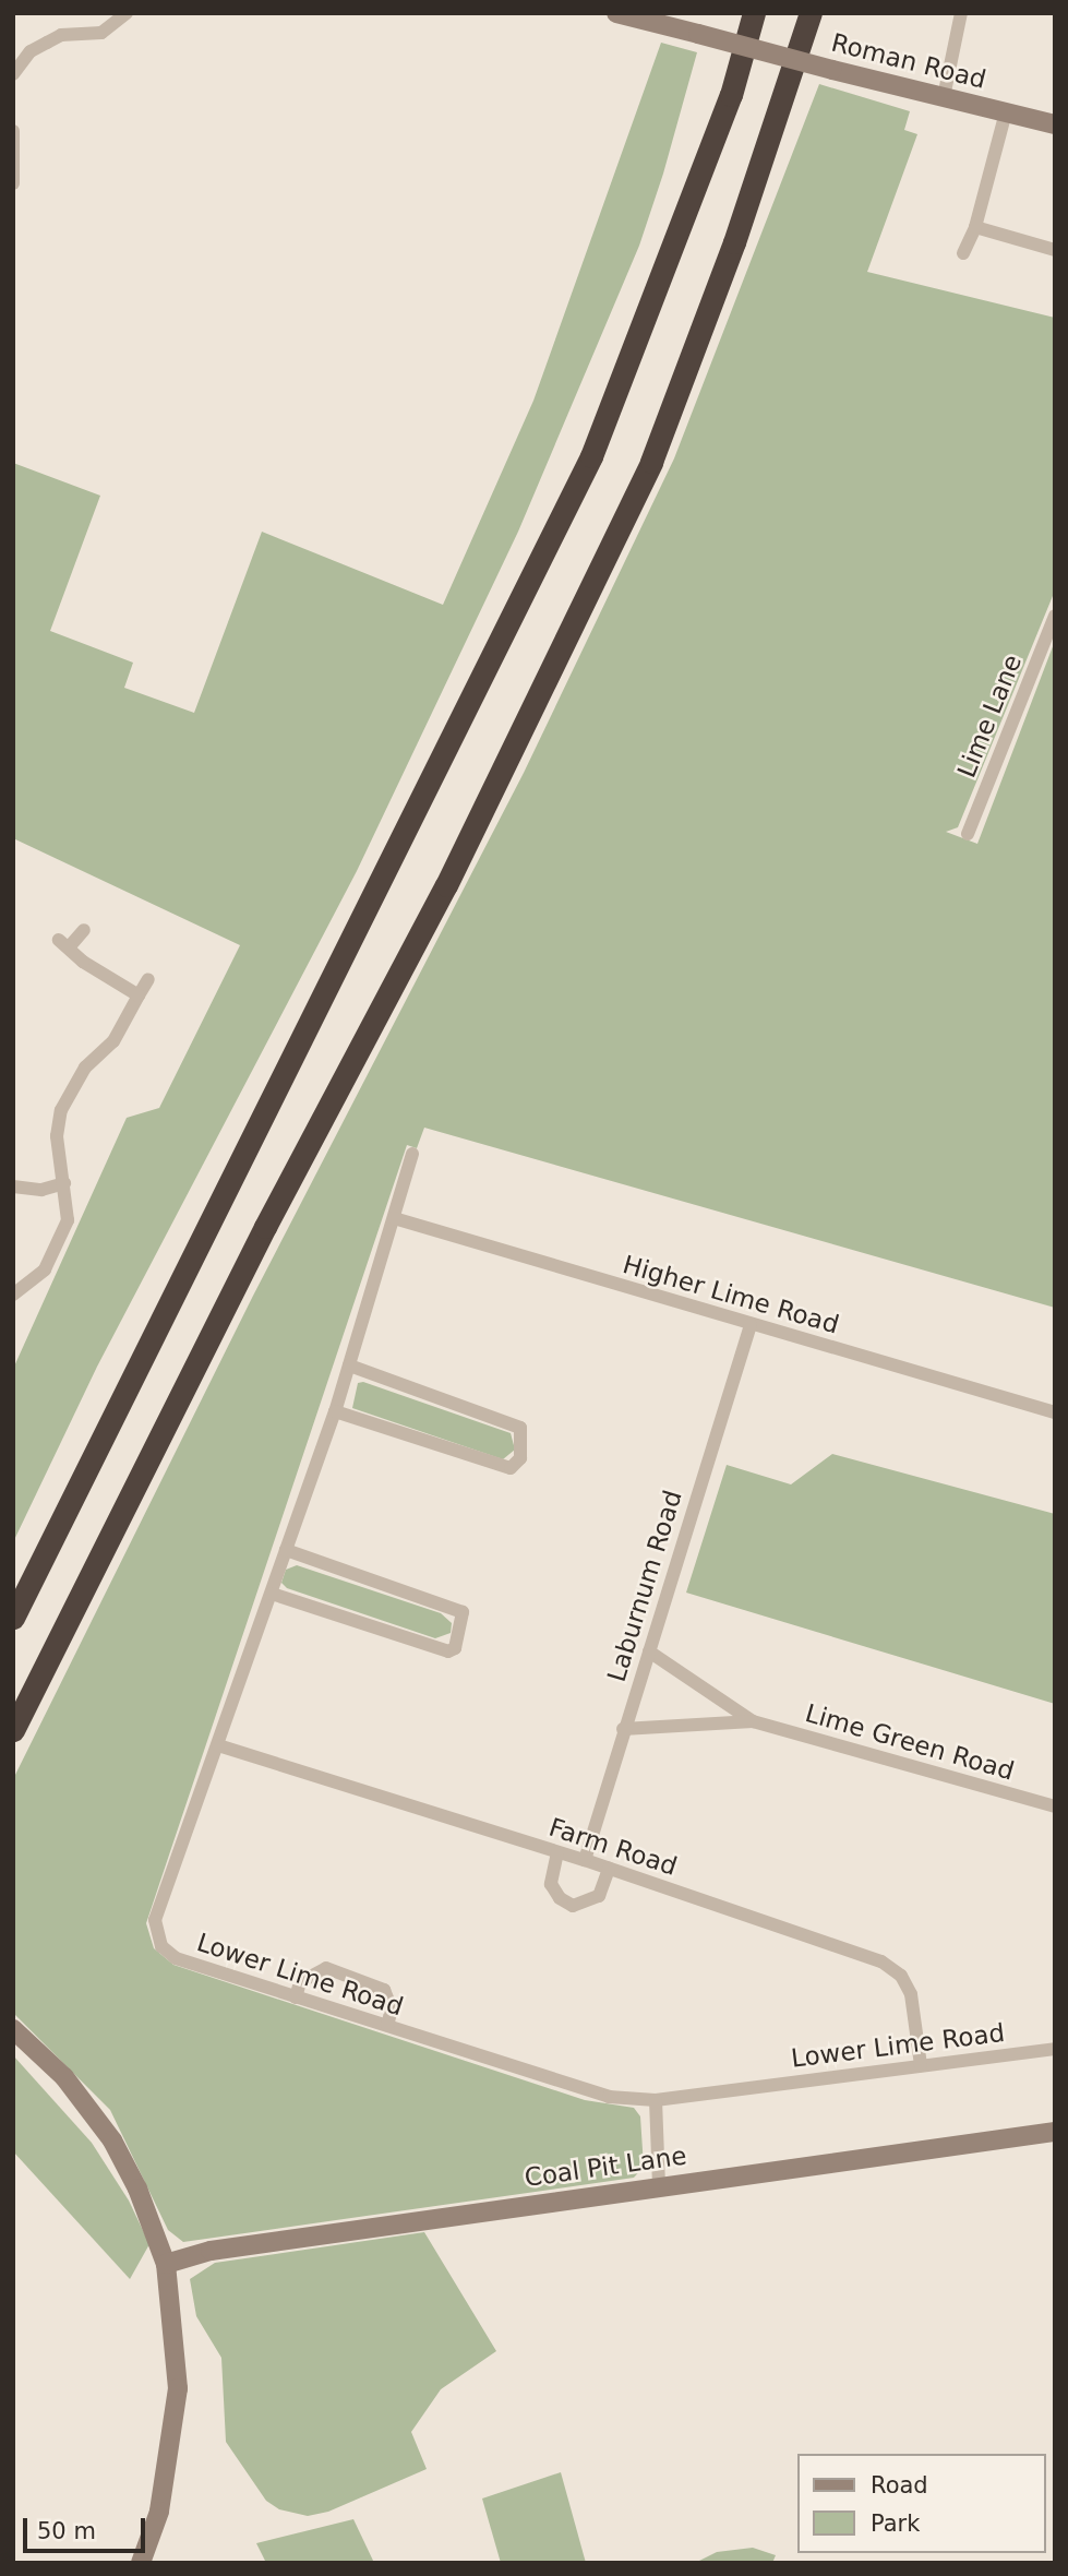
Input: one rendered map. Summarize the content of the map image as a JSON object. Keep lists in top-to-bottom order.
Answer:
{
  "streets": {
    "street": [
      "Roman Road",
      "Lime Lane",
      "Higher Lime Road",
      "Laburnum Road",
      "Lime Green Road",
      "Farm Road",
      "Lower Lime Road",
      "Coal Pit Lane"
    ]
  },
  "crossings": [
    ["Higher Lime Road", "Laburnum Road"],
    ["Higher Lime Road", "Lower Lime Road"],
    ["Laburnum Road", "Lime Green Road"],
    ["Laburnum Road", "Farm Road"],
    ["Farm Road", "Lower Lime Road"]
  ],
  "legend": ["Road", "Park"],
  "scale_bar": "50 m"
}
